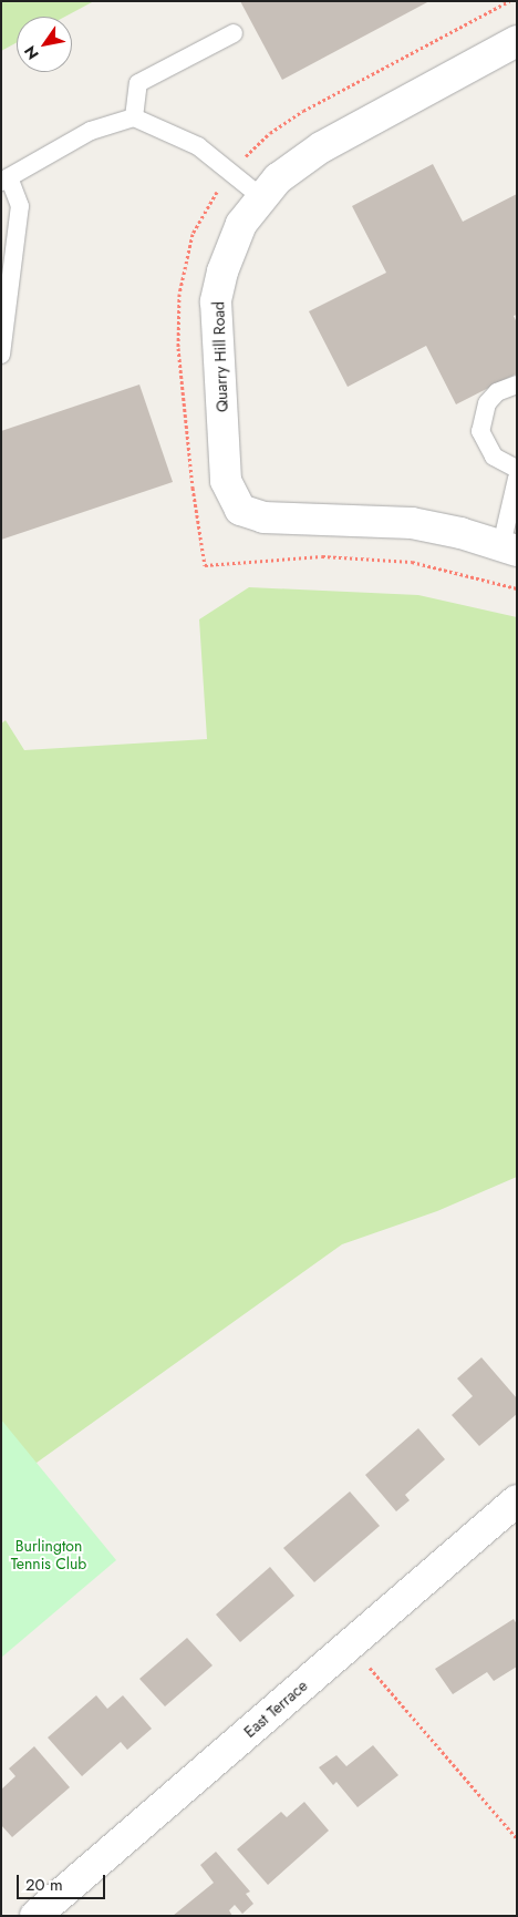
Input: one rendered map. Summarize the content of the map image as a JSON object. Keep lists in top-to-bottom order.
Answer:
{
  "streets": {
    "street": ["Quarry Hill Road", "East Terrace"]
  },
  "parks": ["Burlington Tennis Club"],
  "scale_bar": "20 m",
  "north": "bottom left"
}
